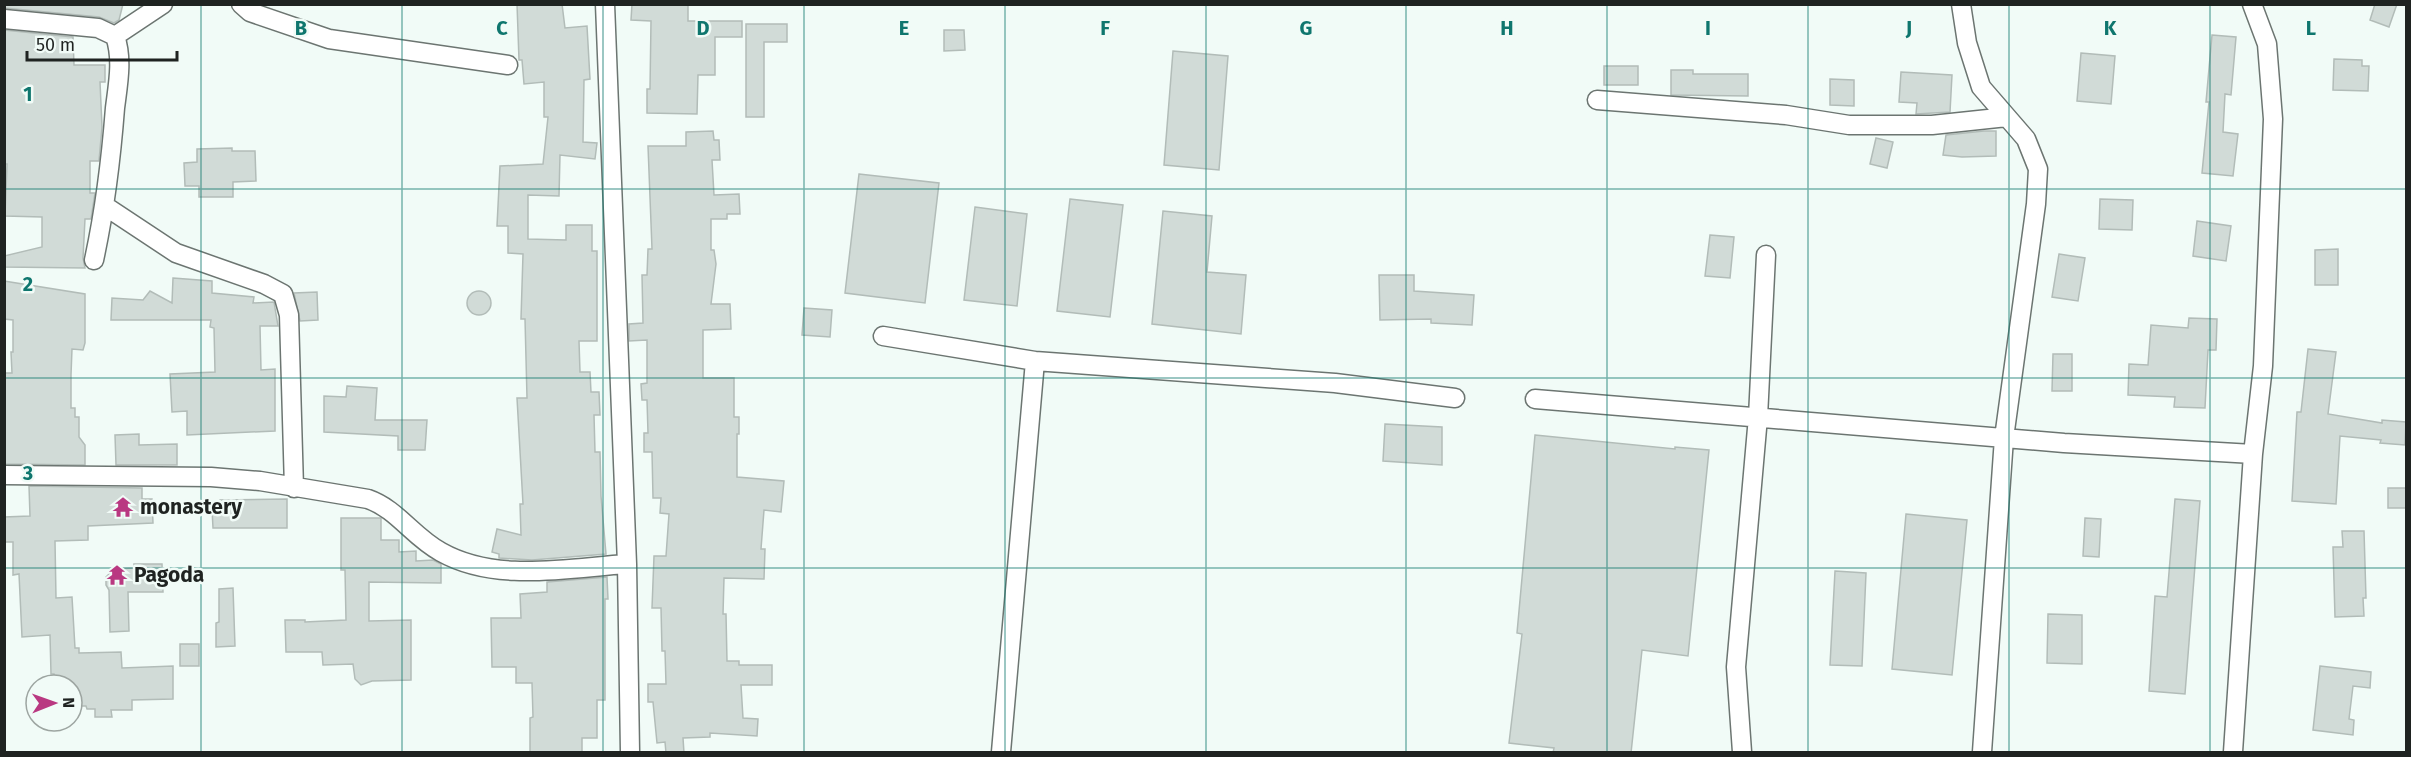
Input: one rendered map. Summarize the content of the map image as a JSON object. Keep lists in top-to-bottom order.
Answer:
{
  "places": {
    "temple": ["monastery", "Pagoda"]
  },
  "scale_bar": "50 m",
  "north": "right",
  "grid": {
    "columns": [
      "B",
      "C",
      "D",
      "E",
      "F",
      "G",
      "H",
      "I",
      "J",
      "K",
      "L"
    ],
    "rows": ["1", "2", "3"]
  }
}
